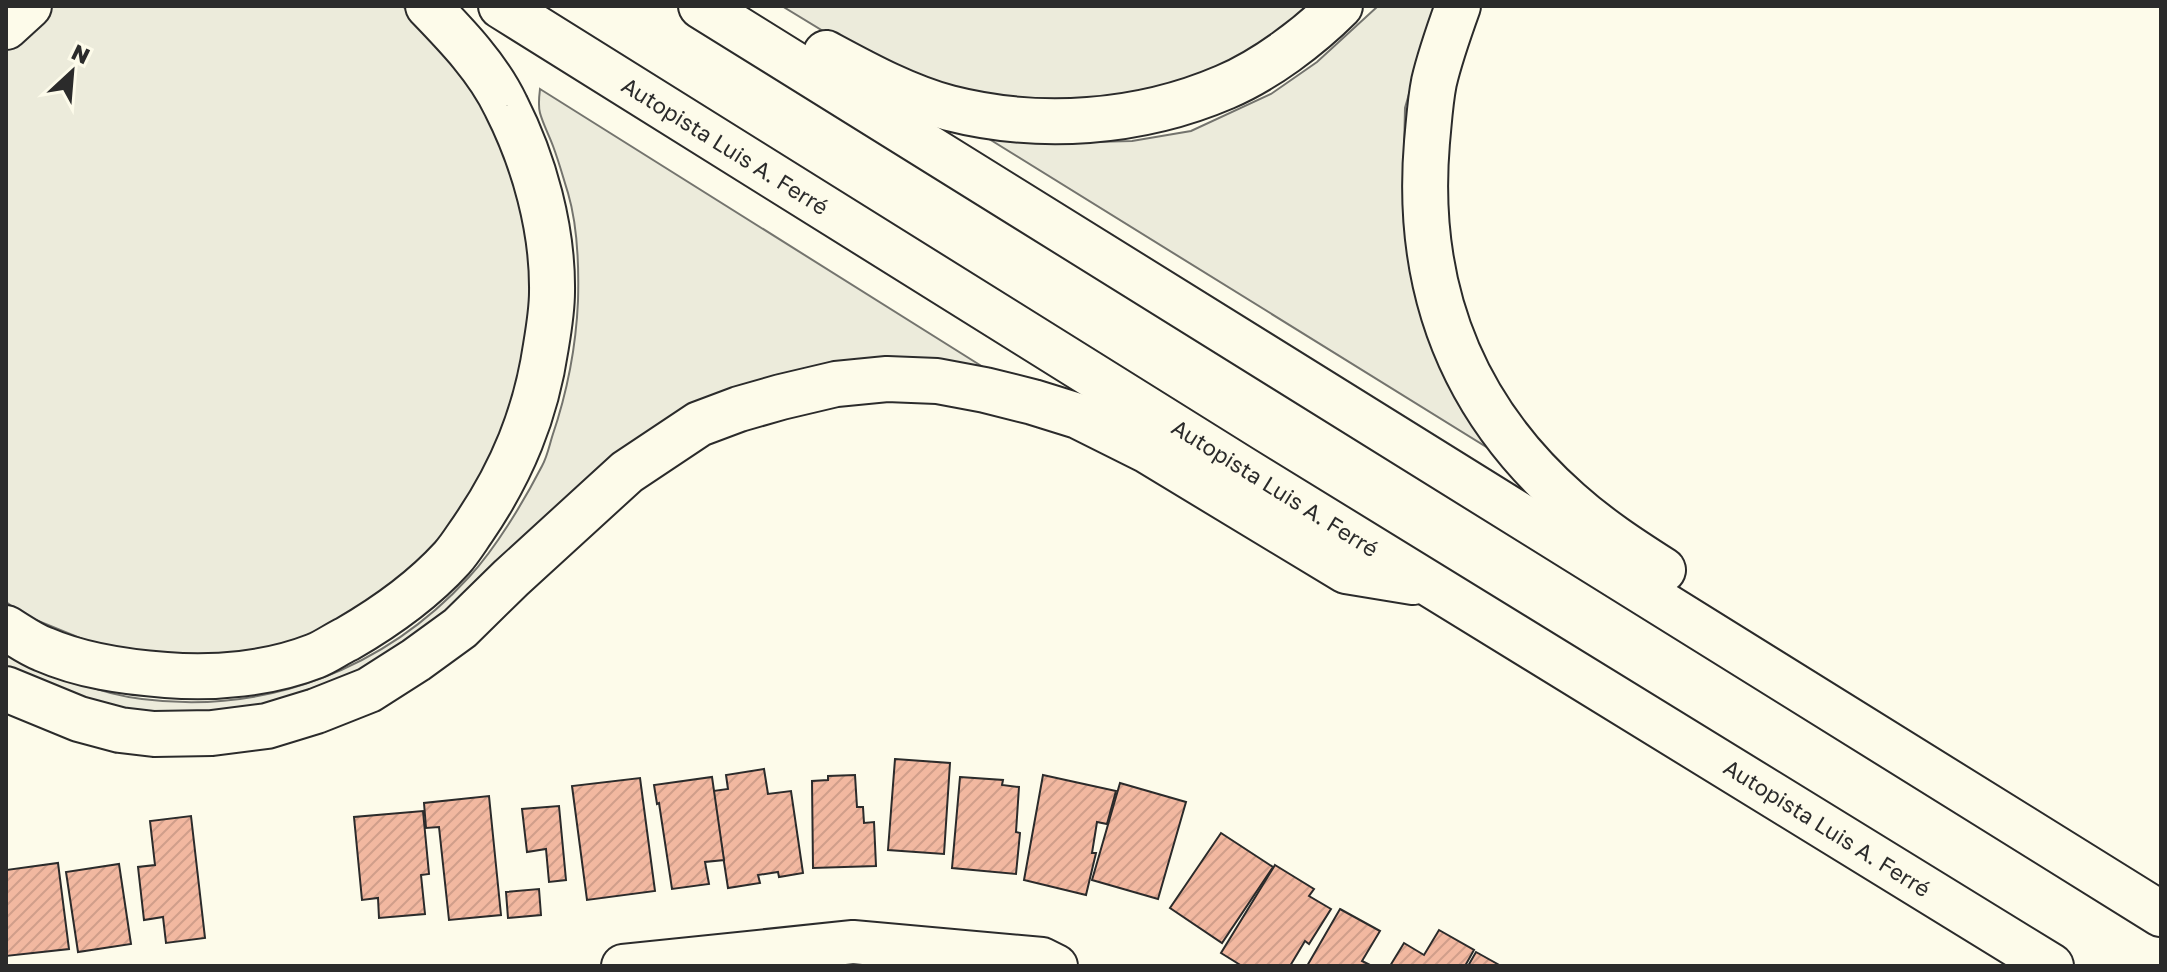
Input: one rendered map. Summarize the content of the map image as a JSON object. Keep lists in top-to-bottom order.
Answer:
{
  "streets": {
    "highway": ["Autopista Luis A. Ferré"]
  },
  "north": "top right"
}
